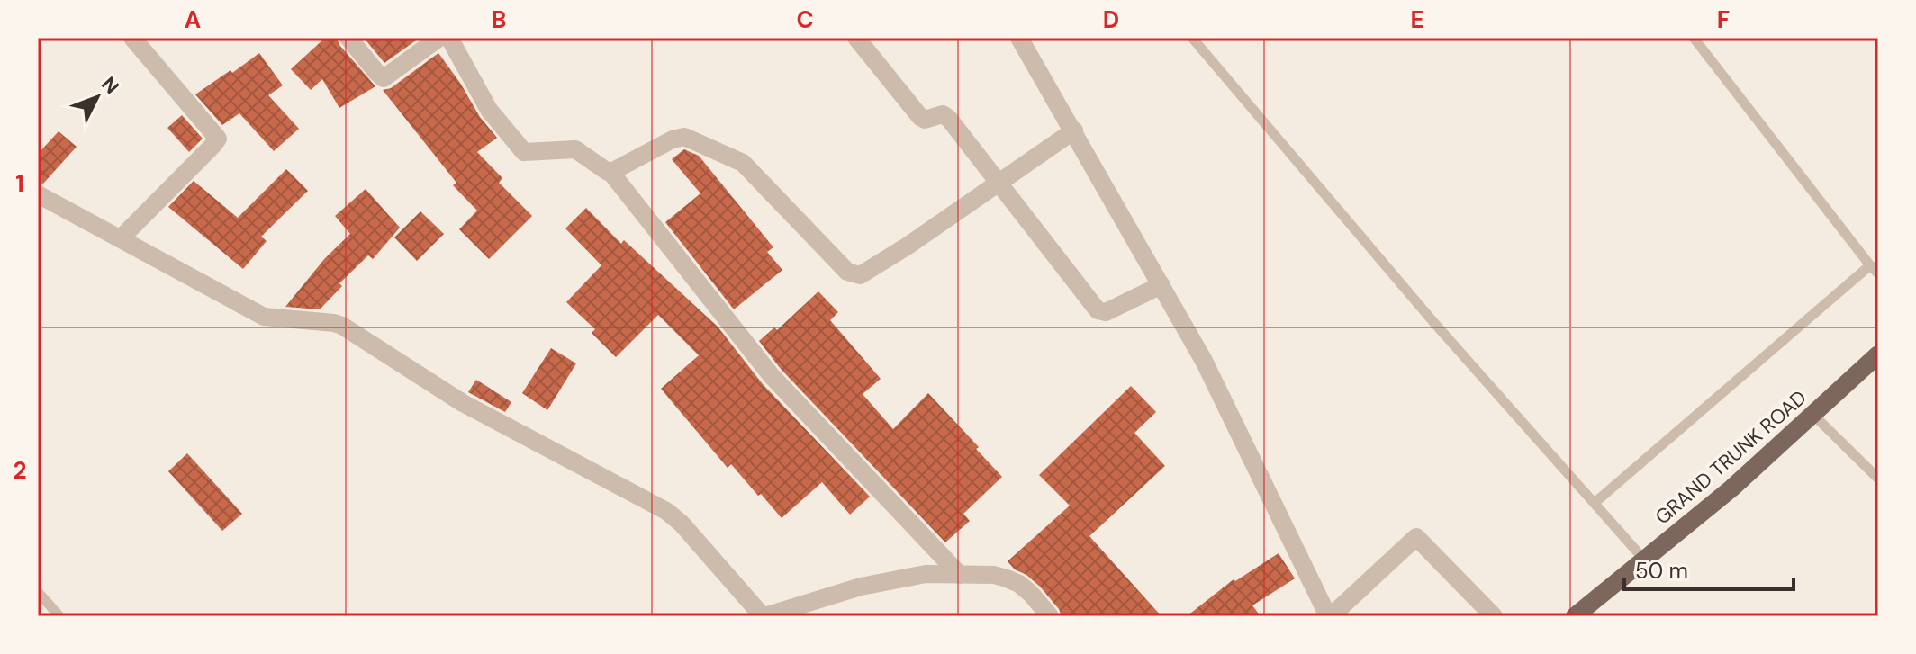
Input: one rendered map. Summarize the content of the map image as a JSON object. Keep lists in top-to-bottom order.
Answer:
{
  "streets": {
    "main road": ["GRAND TRUNK ROAD"]
  },
  "scale_bar": "50 m",
  "north": "top right",
  "grid": {
    "columns": [
      "A",
      "B",
      "C",
      "D",
      "E",
      "F"
    ],
    "rows": ["1", "2"]
  }
}
